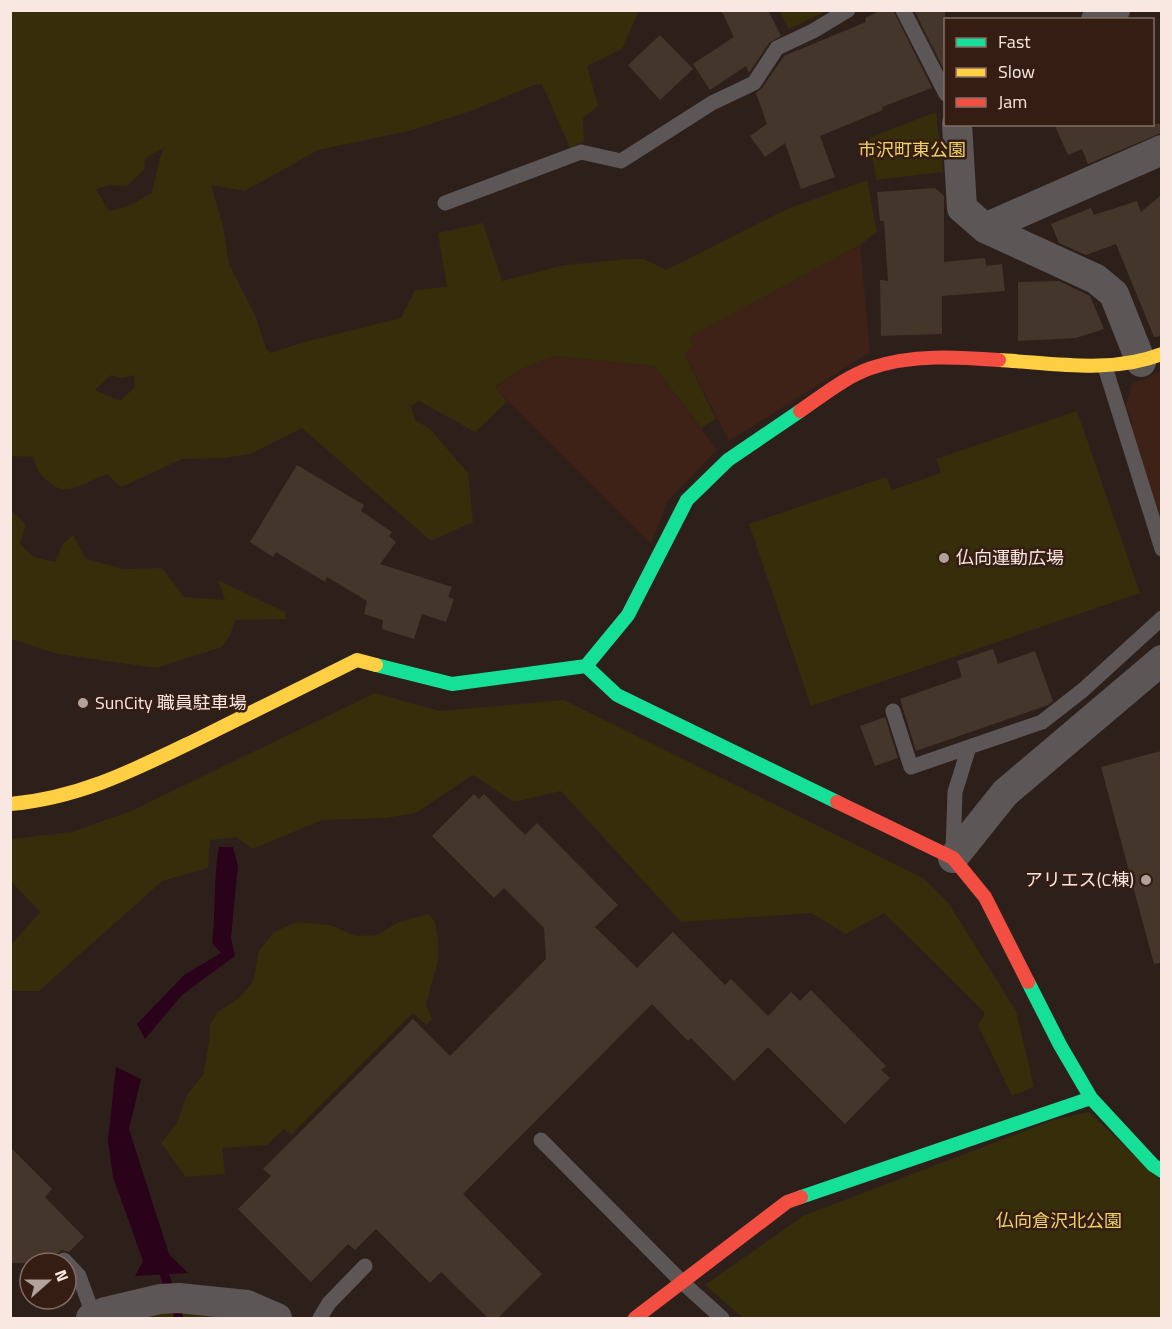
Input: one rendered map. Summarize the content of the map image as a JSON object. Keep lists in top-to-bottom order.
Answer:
{
  "parks": ["市沢町東公園", "仏向倉沢北公園"],
  "places": ["仏向運動広場", "SunCity 職員駐車場", "アリエス(C棟)"],
  "legend": ["Fast", "Slow", "Jam"],
  "north": "right"
}
